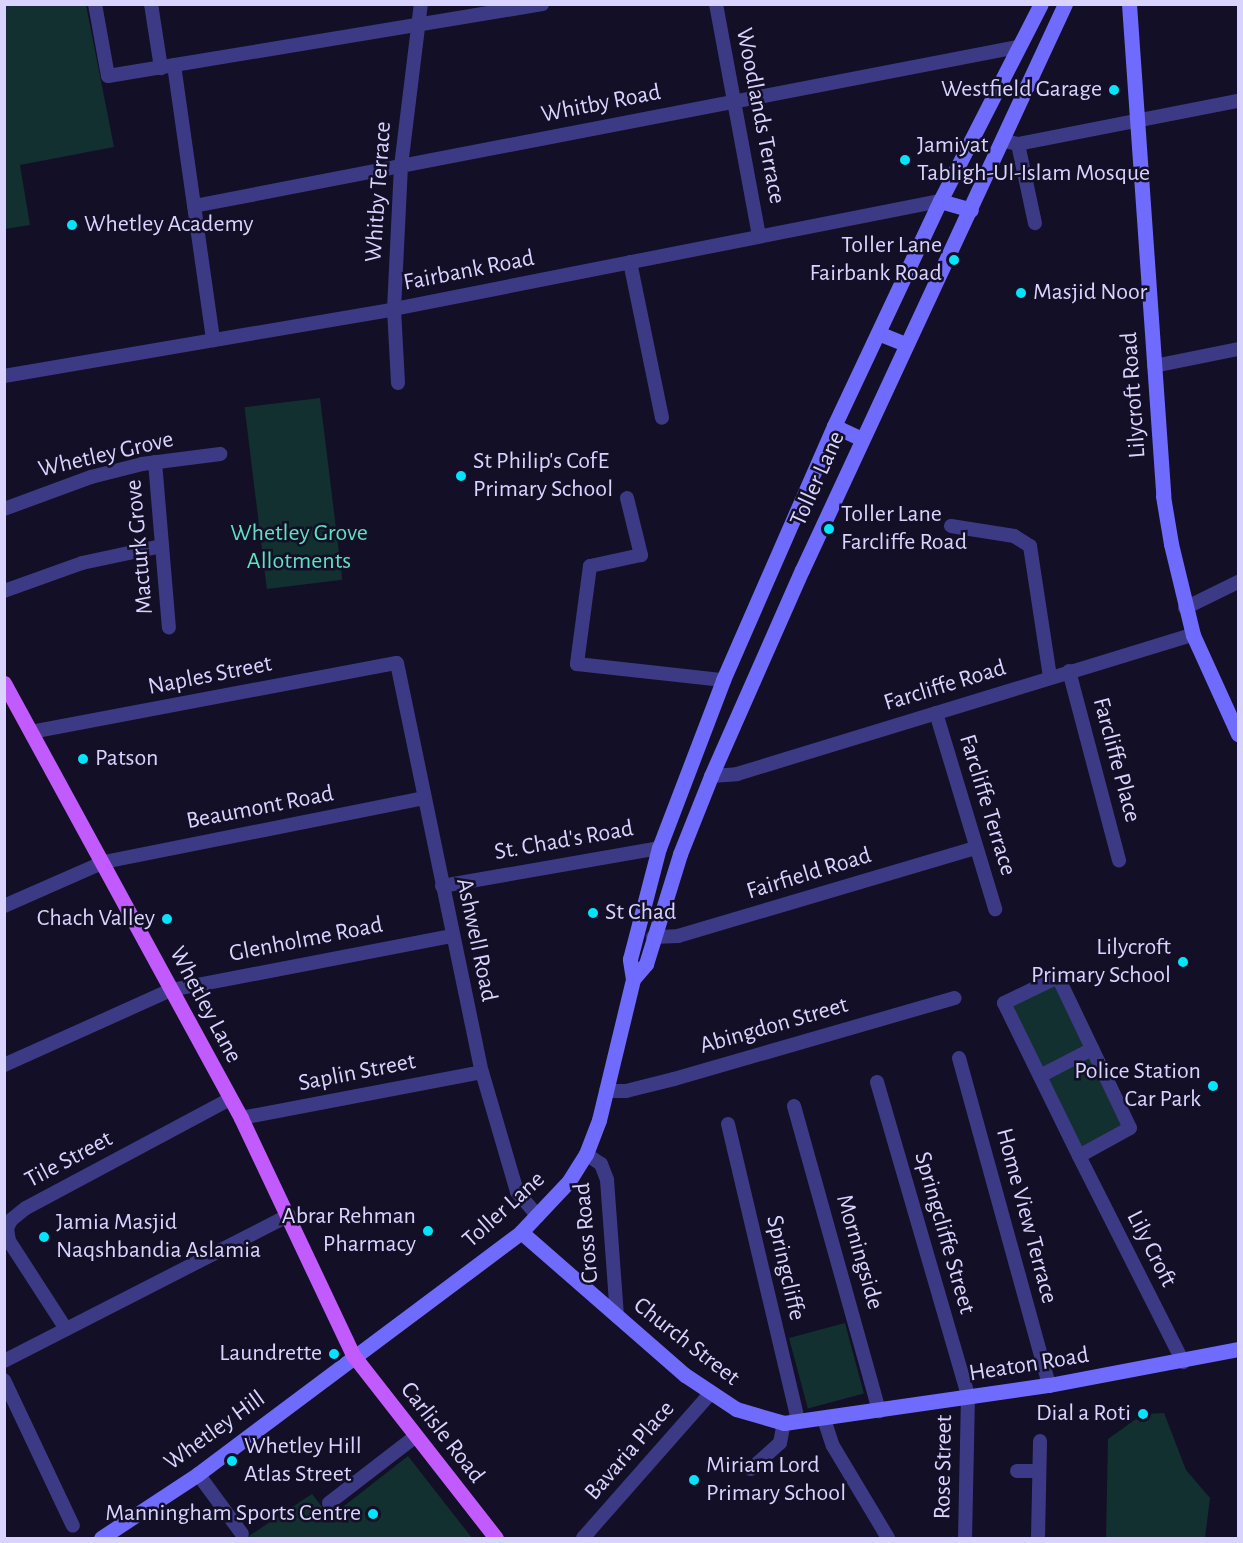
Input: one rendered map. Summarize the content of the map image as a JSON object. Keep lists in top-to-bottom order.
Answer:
{
  "streets": {
    "main road": [
      "Lilycroft Road",
      "Toller Lane",
      "Whetley Lane",
      "Church Street",
      "Heaton Road",
      "Whetley Hill",
      "Carlisle Road"
    ],
    "street": [
      "Whitby Road",
      "Woodlands Terrace",
      "Whitby Terrace",
      "Fairbank Road",
      "Whetley Grove",
      "Macturk Grove",
      "Naples Street",
      "Farcliffe Road",
      "Farcliffe Place",
      "Farcliffe Terrace",
      "Beaumont Road",
      "St. Chad's Road",
      "Fairfield Road",
      "Glenholme Road",
      "Ashwell Road",
      "Abingdon Street",
      "Saplin Street",
      "Tile Street",
      "Home View Terrace",
      "Cross Road",
      "Springcliffe Street",
      "Lily Croft",
      "Morningside",
      "Springcliffe",
      "Bavaria Place",
      "Rose Street"
    ]
  },
  "crossings": [
    ["Whitby Road", "Woodlands Terrace"],
    ["Whitby Road", "Whitby Terrace"],
    ["Whitby Road", "Toller Lane"],
    ["Woodlands Terrace", "Fairbank Road"],
    ["Whitby Terrace", "Fairbank Road"],
    ["Fairbank Road", "Toller Lane"],
    ["Lilycroft Road", "Farcliffe Road"],
    ["Whetley Grove", "Macturk Grove"],
    ["Toller Lane", "Farcliffe Road"],
    ["Toller Lane", "St. Chad's Road"],
    ["Toller Lane", "Fairfield Road"],
    ["Toller Lane", "Ashwell Road"],
    ["Toller Lane", "Whetley Lane"],
    ["Toller Lane", "Abingdon Street"],
    ["Toller Lane", "Cross Road"],
    ["Toller Lane", "Church Street"],
    ["Toller Lane", "Whetley Hill"],
    ["Toller Lane", "Carlisle Road"],
    ["Naples Street", "Ashwell Road"],
    ["Naples Street", "Whetley Lane"],
    ["Farcliffe Road", "Farcliffe Place"],
    ["Farcliffe Road", "Farcliffe Terrace"],
    ["Farcliffe Terrace", "Fairfield Road"],
    ["Beaumont Road", "Ashwell Road"],
    ["Beaumont Road", "Whetley Lane"],
    ["St. Chad's Road", "Ashwell Road"],
    ["Glenholme Road", "Ashwell Road"],
    ["Glenholme Road", "Whetley Lane"],
    ["Ashwell Road", "Saplin Street"],
    ["Whetley Lane", "Saplin Street"],
    ["Whetley Lane", "Tile Street"],
    ["Whetley Lane", "Whetley Hill"],
    ["Whetley Lane", "Carlisle Road"],
    ["Home View Terrace", "Heaton Road"],
    ["Cross Road", "Church Street"],
    ["Springcliffe Street", "Heaton Road"],
    ["Springcliffe Street", "Rose Street"],
    ["Lily Croft", "Heaton Road"],
    ["Morningside", "Heaton Road"],
    ["Springcliffe", "Church Street"],
    ["Church Street", "Heaton Road"],
    ["Church Street", "Bavaria Place"],
    ["Heaton Road", "Rose Street"],
    ["Whetley Hill", "Carlisle Road"]
  ],
  "parks": ["Whetley Grove Allotments"],
  "places": [
    "Westfield Garage",
    "Jamiyat Tabligh-Ul-Islam Mosque",
    "Whetley Academy",
    "Toller Lane Fairbank Road",
    "Masjid Noor",
    "St Philip's CofE Primary School",
    "Toller Lane Farcliffe Road",
    "Patson",
    "St Chad",
    "Chach Valley",
    "Lilycroft Primary School",
    "Police Station Car Park",
    "Abrar Rehman Pharmacy",
    "Jamia Masjid Naqshbandia Aslamia",
    "Laundrette",
    "Dial a Roti",
    "Whetley Hill Atlas Street",
    "Miriam Lord Primary School",
    "Manningham Sports Centre"
  ]
}
